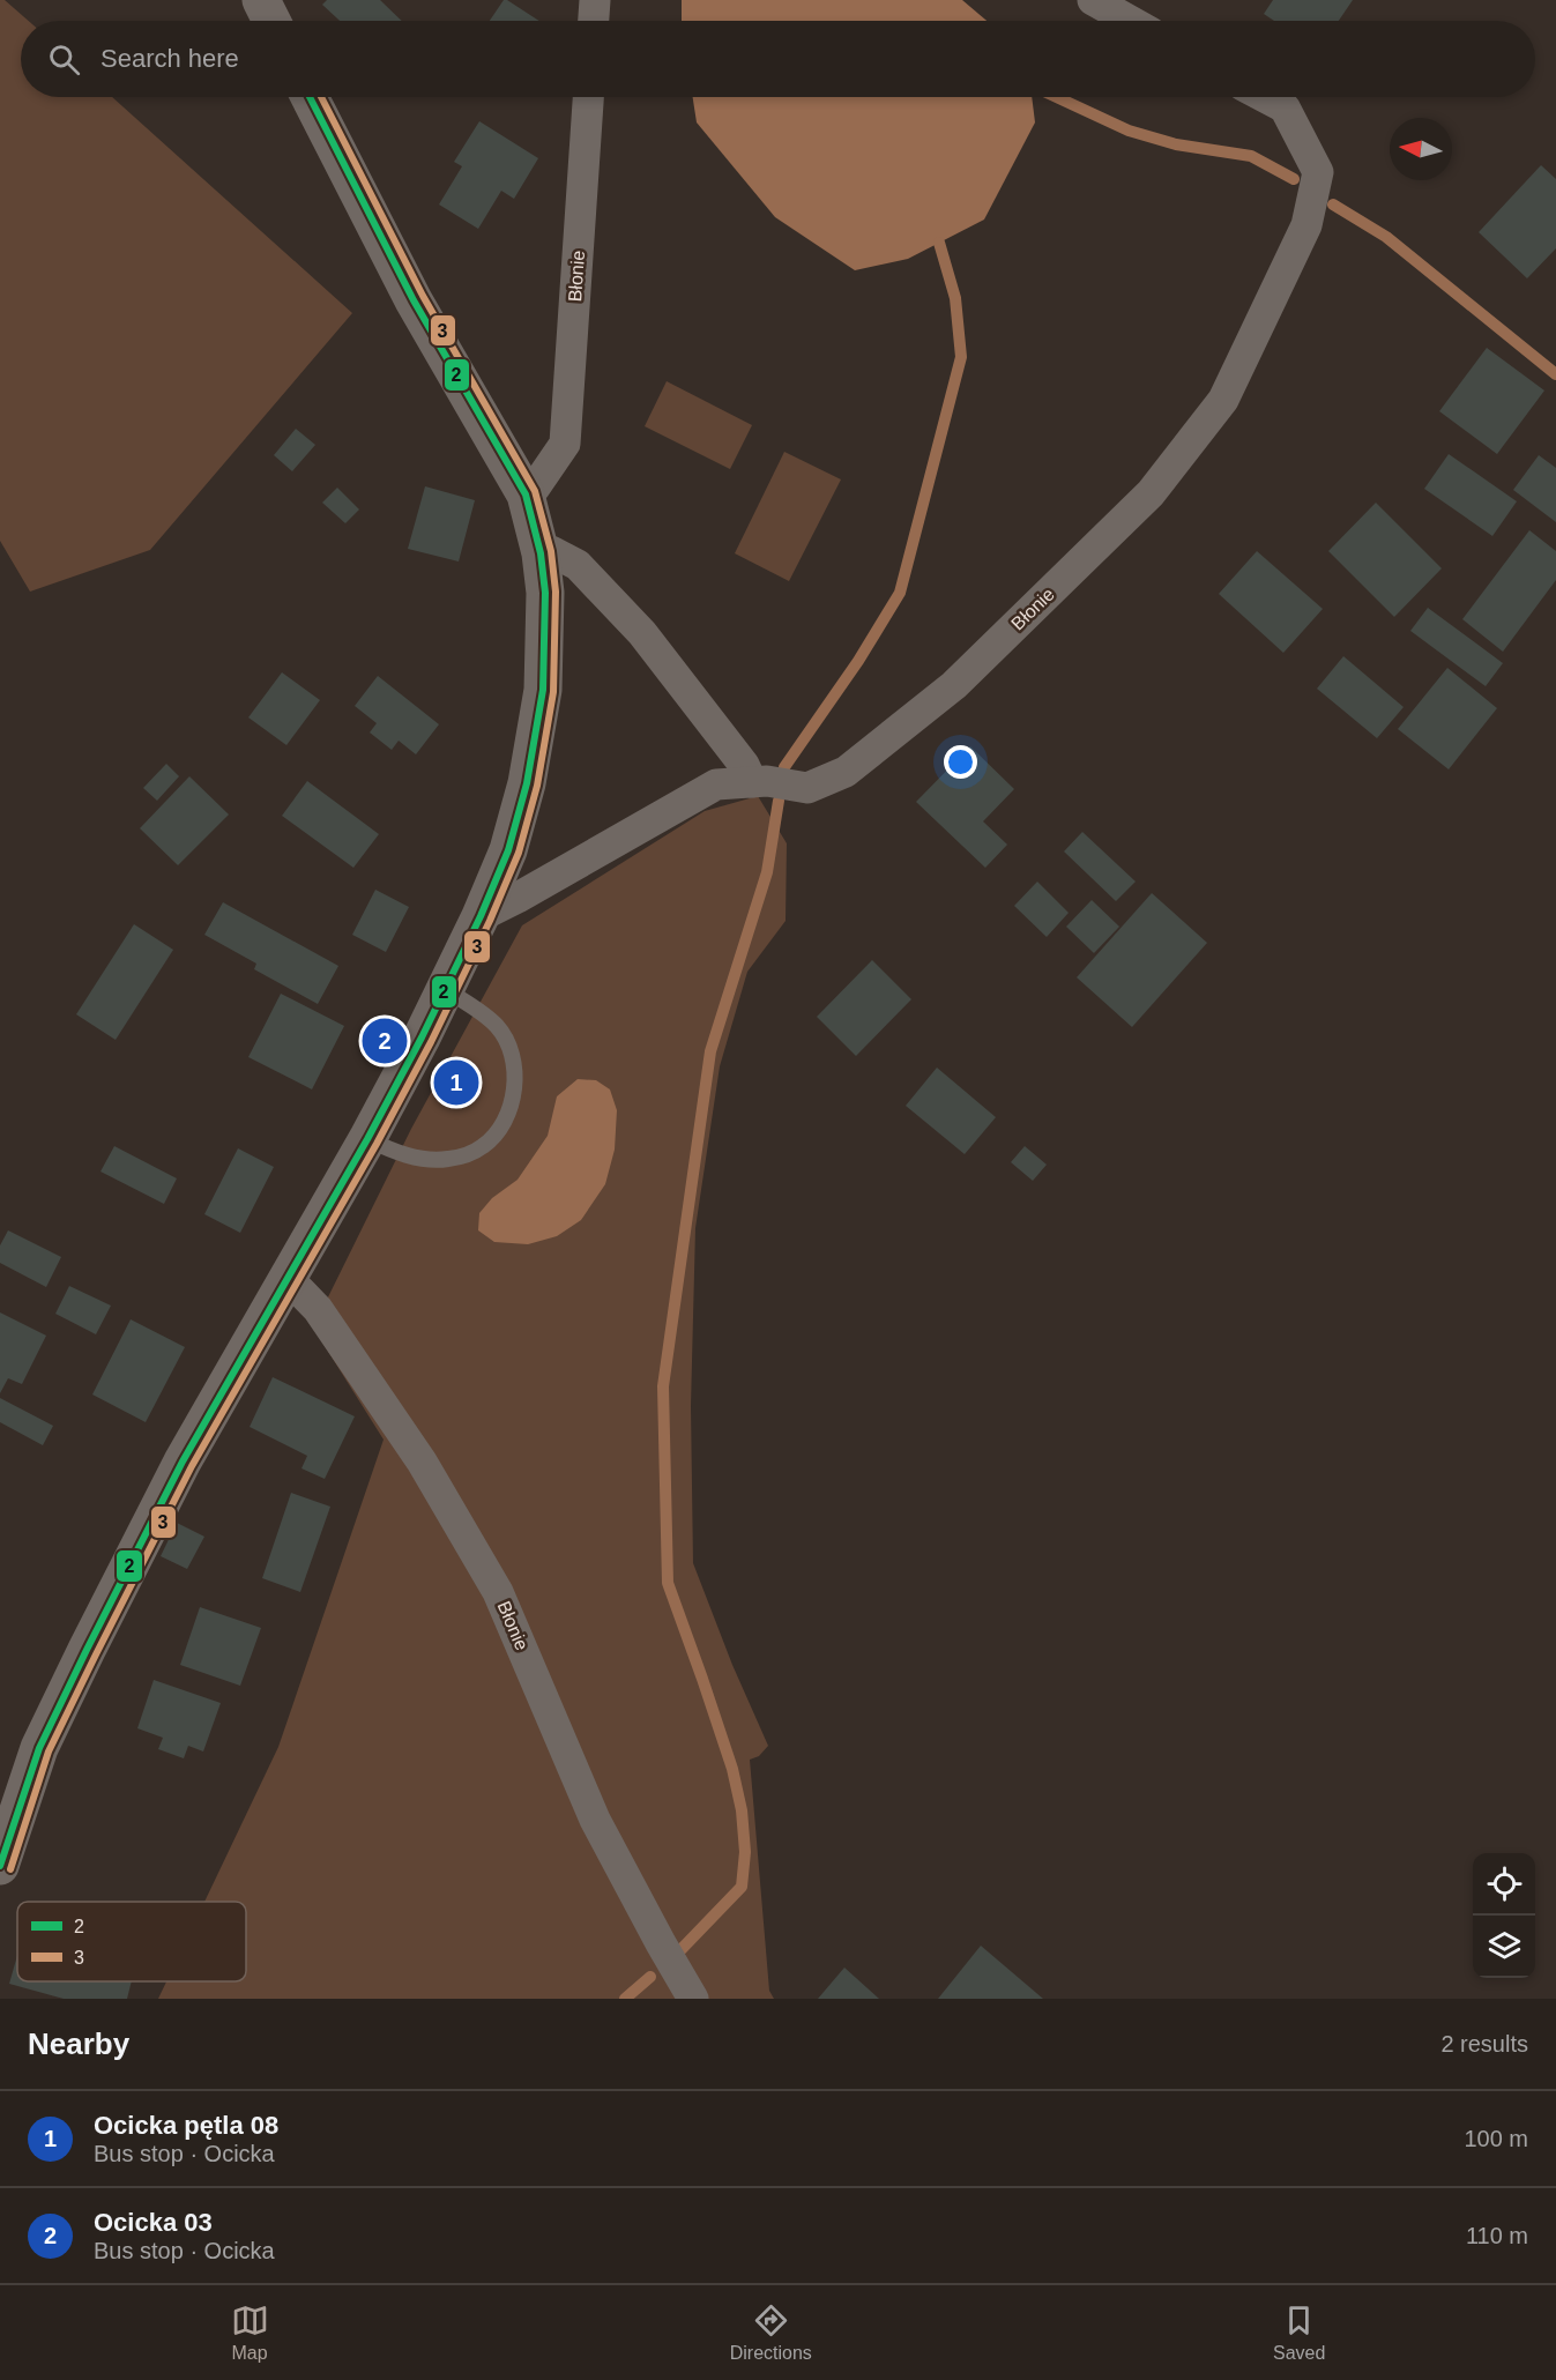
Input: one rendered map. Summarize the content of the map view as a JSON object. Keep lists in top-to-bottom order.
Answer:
{
  "streets": {
    "street": ["Błonie"]
  },
  "lines": ["transit line 2", "transit line 3"],
  "legend": ["2", "3"],
  "north": "left",
  "page": {
    "search": "Search here",
    "pins": ["2", "1"],
    "heading": ["Nearby", "2 results"],
    "list": [
      {
        "mark": "1",
        "name": "Ocicka pętla 08",
        "note": "Bus stop · Ocicka",
        "value": "100 m"
      },
      {
        "mark": "2",
        "name": "Ocicka 03",
        "note": "Bus stop · Ocicka",
        "value": "110 m"
      }
    ],
    "nav": ["Map", "Directions", "Saved"]
  }
}
